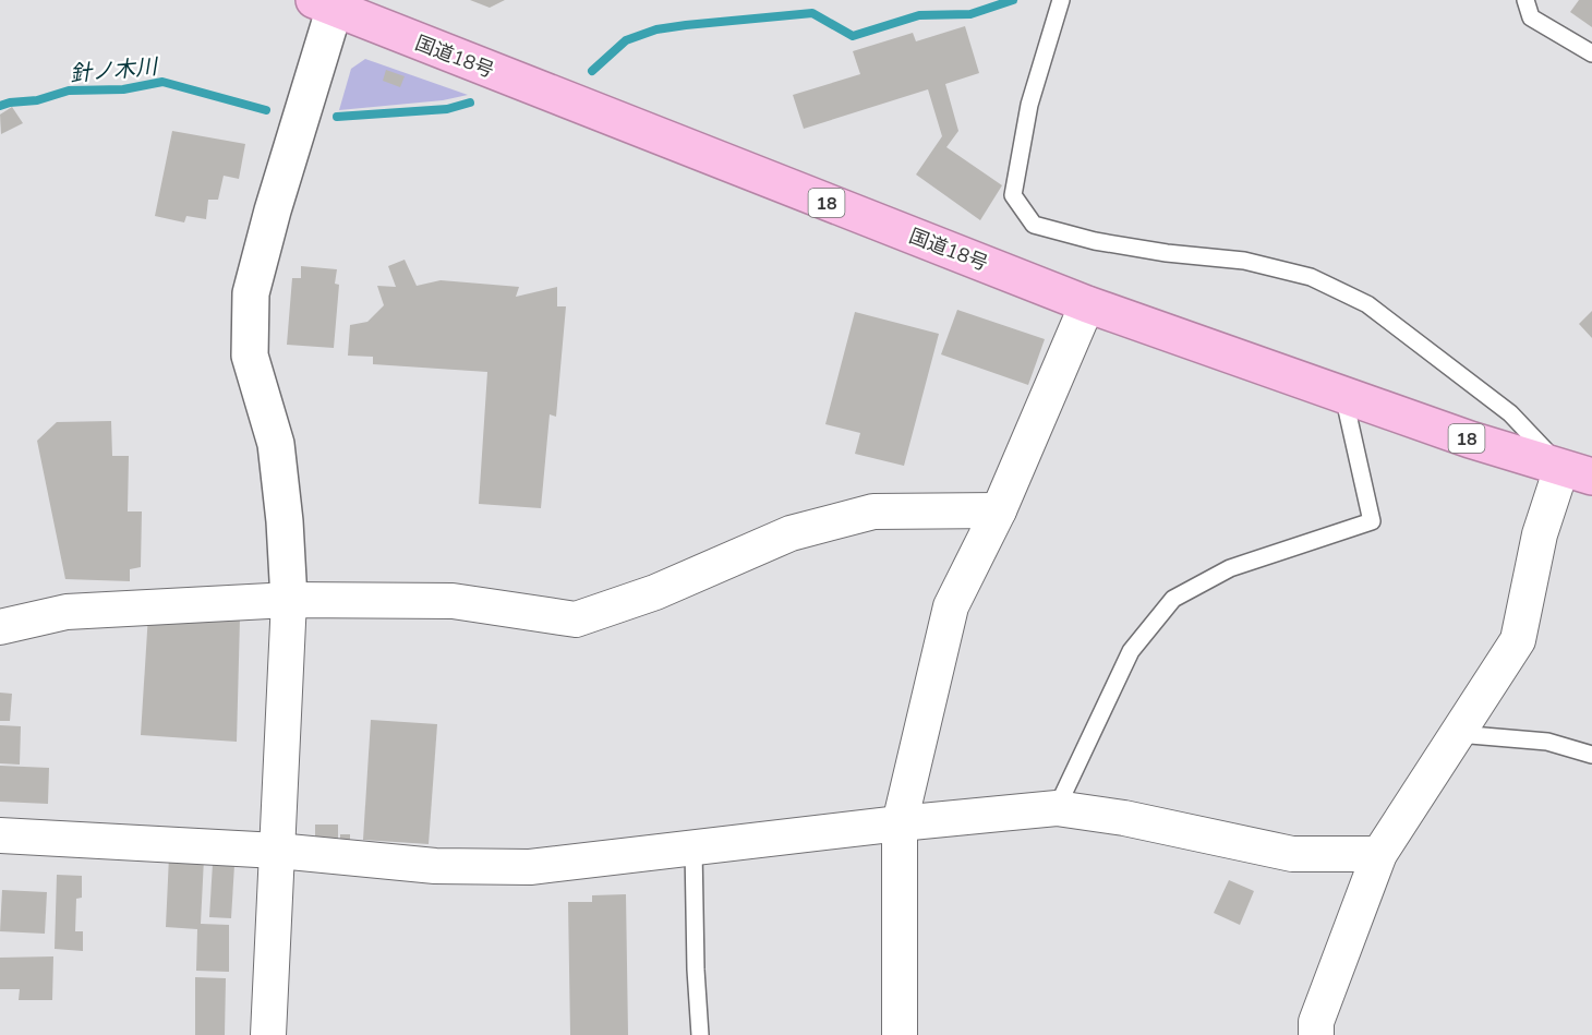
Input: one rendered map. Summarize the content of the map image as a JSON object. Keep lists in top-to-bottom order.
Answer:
{
  "streets": {
    "highway": ["国道18号", "18"]
  },
  "water": ["針ノ木川"]
}
